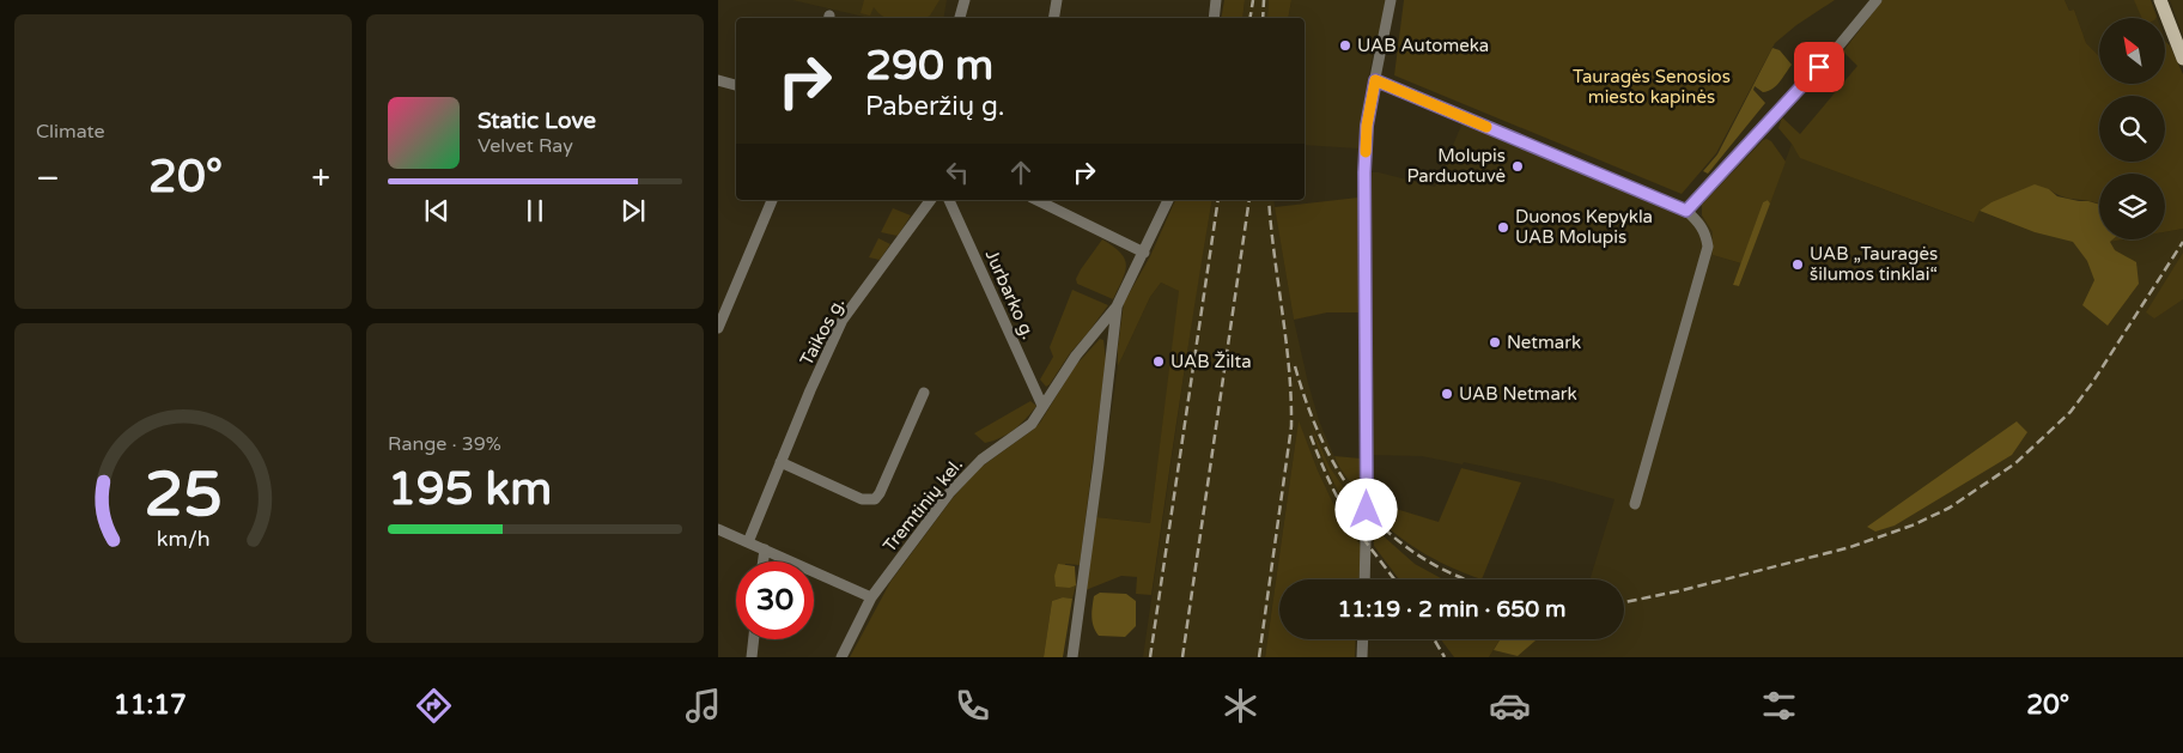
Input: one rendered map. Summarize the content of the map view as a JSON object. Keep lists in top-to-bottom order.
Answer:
{
  "streets": {
    "street": ["Jurbarko g.", "Taikos g.", "Tremtinių kel."]
  },
  "crossings": [
    ["Jurbarko g.", "Tremtinių kel."]
  ],
  "parks": ["Tauragės Senosios miesto kapinės"],
  "places": [
    "UAB Automeka",
    "Molupis Parduotuvė",
    "Duonos Kepykla UAB Molupis",
    "UAB „Tauragės šilumos tinklai“",
    "Netmark",
    "UAB Žilta",
    "UAB Netmark"
  ],
  "north": "top left",
  "page": {
    "tile": [
      "Climate",
      ["Range · 39%", "195 km"]
    ],
    "turn": ["290 m", "Paberžių g."],
    "song": ["Static Love", "Velvet Ray"],
    "heat": ["−", "20°", "+"],
    "limit": "30",
    "trip": "11:19 · 2 min · 650 m",
    "tabs": ["11:17", "20°"],
    "gauge": ["25", "km/h"]
  }
}
